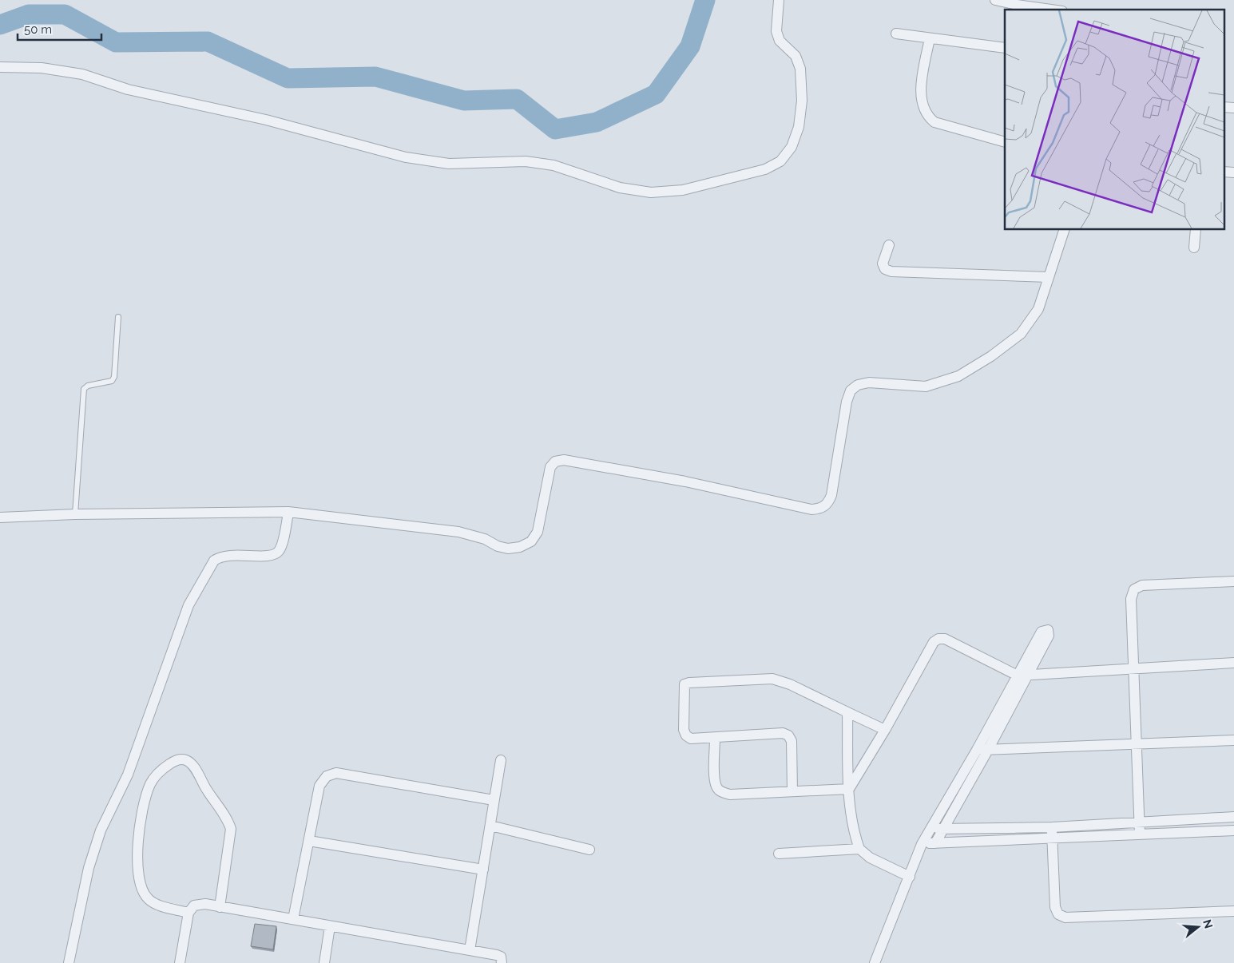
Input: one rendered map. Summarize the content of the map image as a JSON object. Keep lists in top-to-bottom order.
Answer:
{
  "scale_bar": "50 m",
  "north": "right"
}
